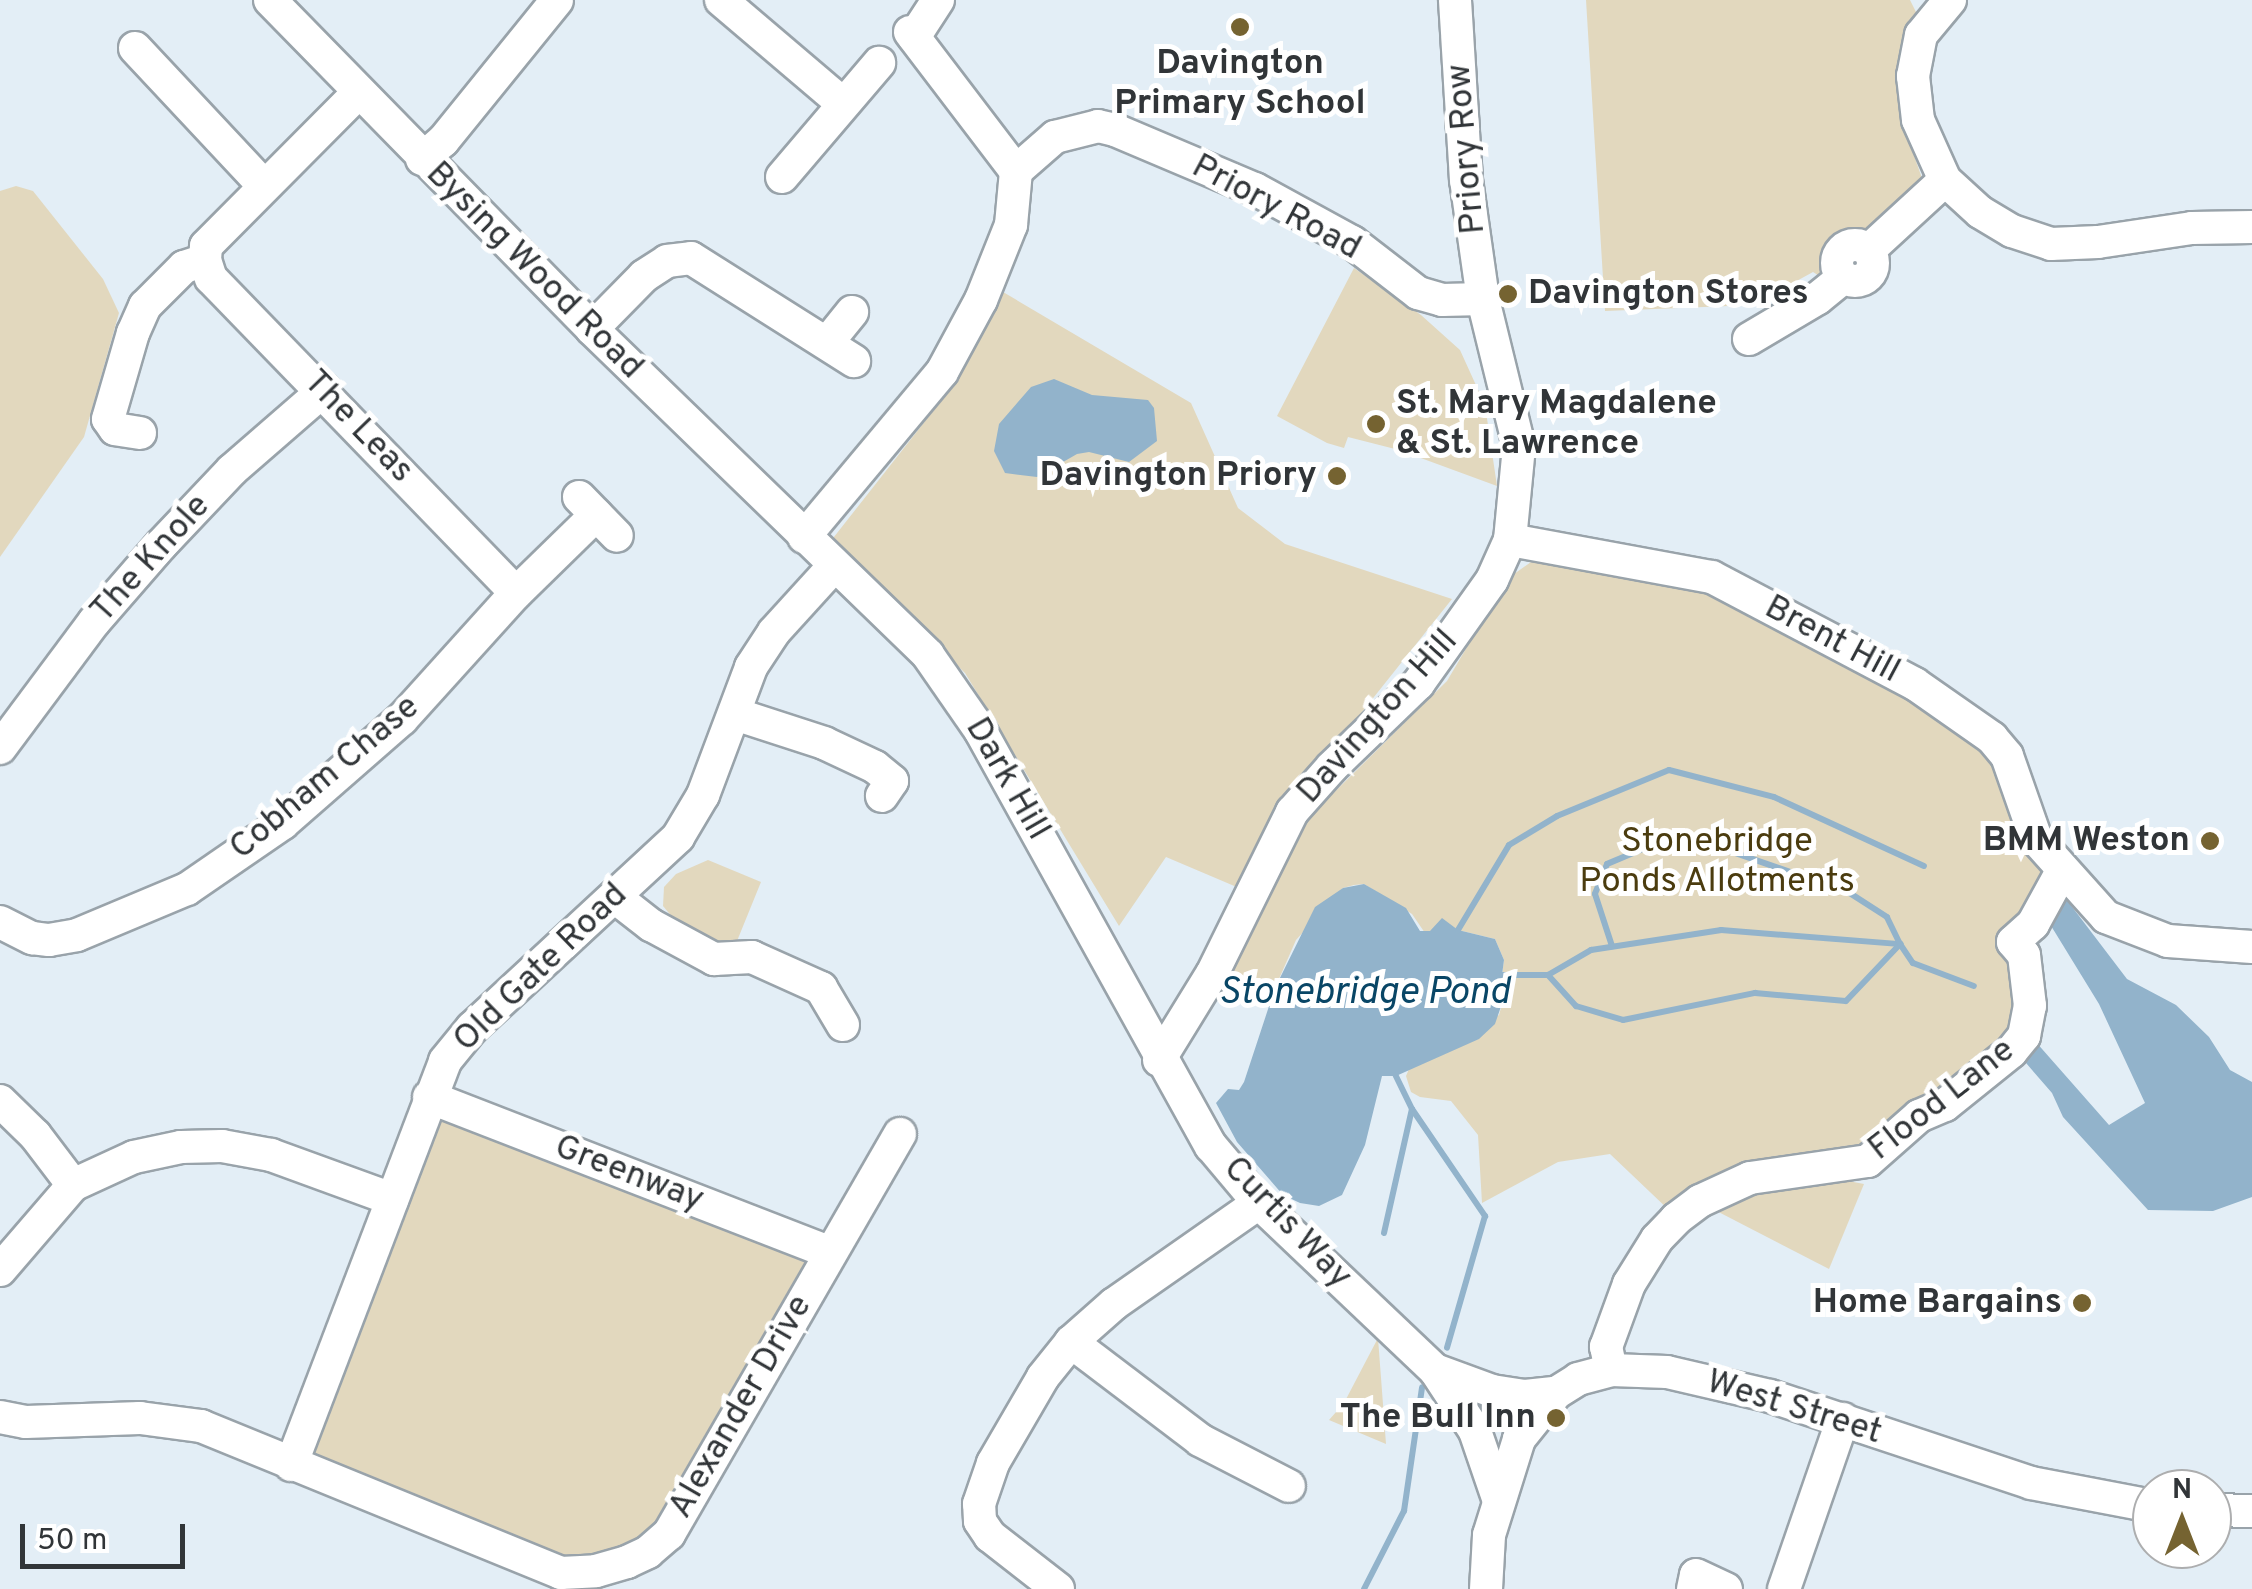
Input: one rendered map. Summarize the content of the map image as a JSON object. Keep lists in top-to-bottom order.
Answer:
{
  "streets": {
    "street": [
      "Priory Row",
      "Priory Road",
      "Bysing Wood Road",
      "The Leas",
      "The Knole",
      "Brent Hill",
      "Davington Hill",
      "Cobham Chase",
      "Dark Hill",
      "Old Gate Road",
      "Flood Lane",
      "Greenway",
      "Curtis Way",
      "Alexander Drive",
      "West Street"
    ]
  },
  "crossings": [
    ["Priory Row", "Priory Road"],
    ["Priory Row", "Davington Hill"],
    ["Priory Road", "Davington Hill"],
    ["Bysing Wood Road", "Dark Hill"],
    ["The Leas", "The Knole"],
    ["The Leas", "Cobham Chase"],
    ["Brent Hill", "Davington Hill"],
    ["Brent Hill", "Flood Lane"],
    ["Davington Hill", "Dark Hill"],
    ["Davington Hill", "Curtis Way"],
    ["Dark Hill", "Old Gate Road"],
    ["Dark Hill", "Curtis Way"],
    ["Old Gate Road", "Greenway"],
    ["Old Gate Road", "Alexander Drive"],
    ["Flood Lane", "West Street"],
    ["Greenway", "Alexander Drive"]
  ],
  "water": ["Stonebridge Pond"],
  "parks": ["Stonebridge Ponds Allotments"],
  "places": [
    "Davington Primary School",
    "Davington Stores",
    "St. Mary Magdalene & St. Lawrence",
    "Davington Priory",
    "BMM Weston",
    "Home Bargains",
    "The Bull Inn"
  ],
  "scale_bar": "50 m",
  "north": "top"
}
